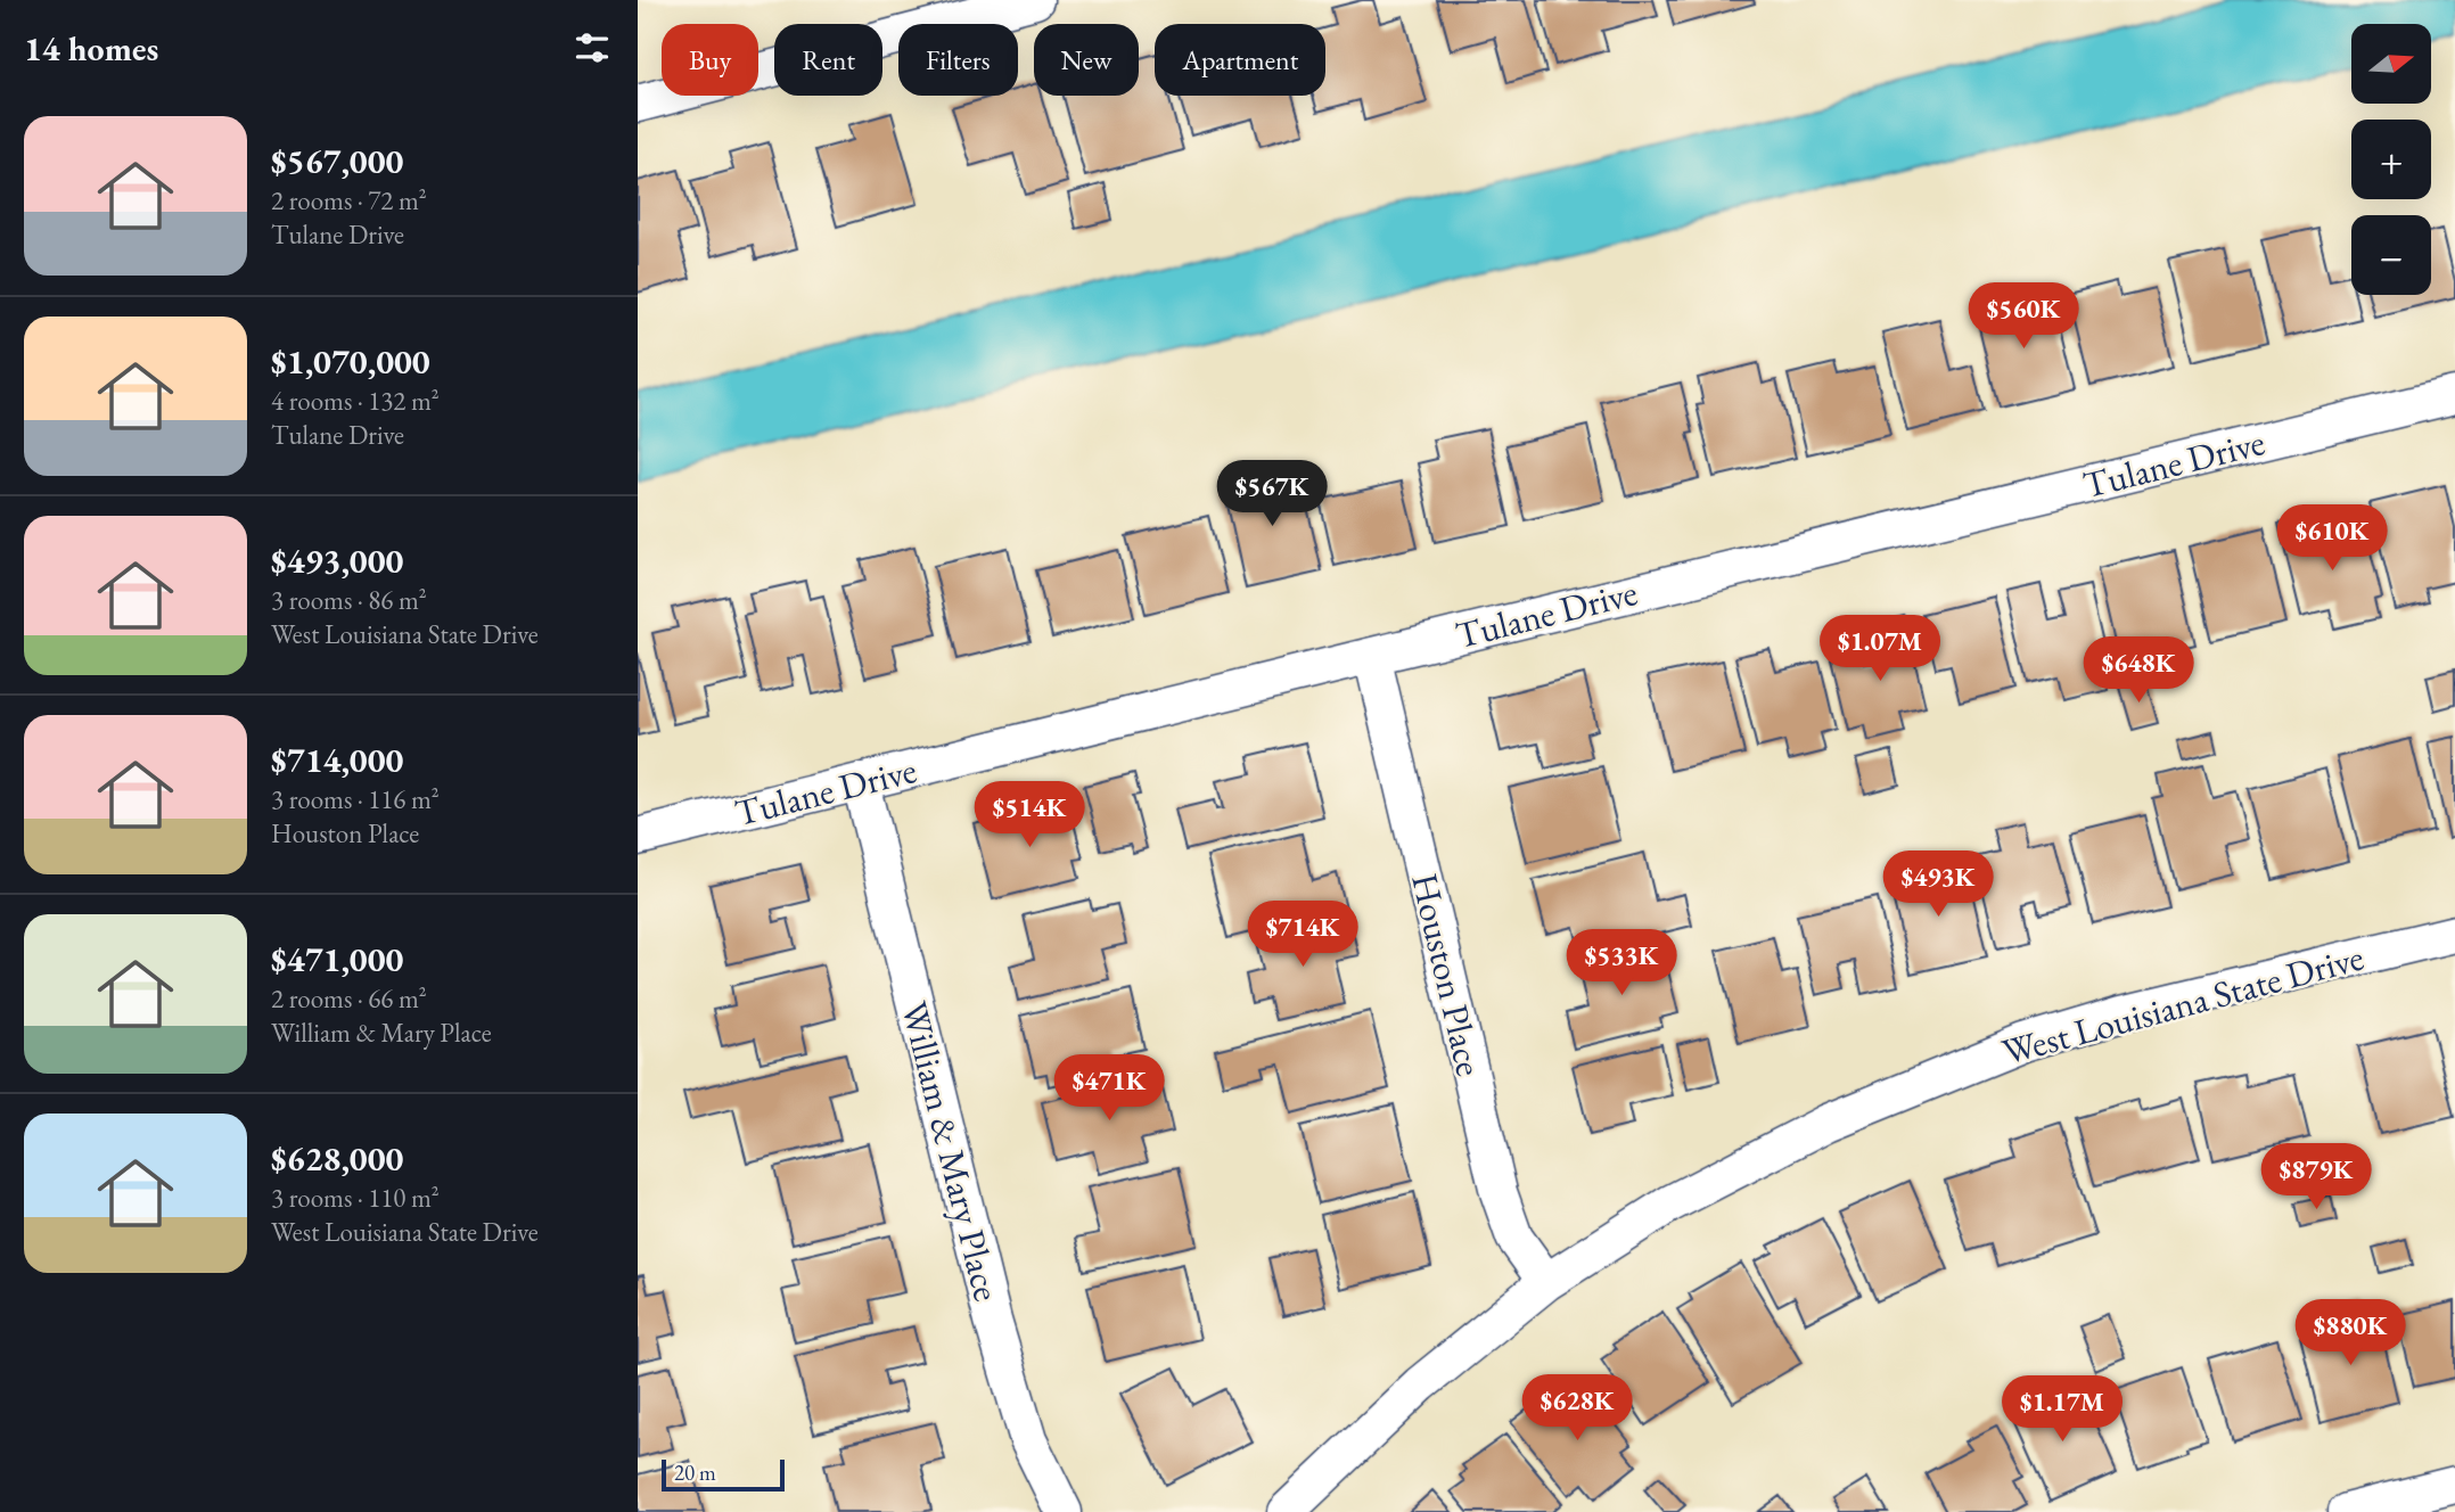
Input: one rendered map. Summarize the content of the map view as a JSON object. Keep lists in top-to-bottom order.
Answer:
{
  "streets": {
    "street": [
      "Tulane Drive",
      "Houston Place",
      "West Louisiana State Drive",
      "William & Mary Place"
    ]
  },
  "crossings": [
    ["Tulane Drive", "Houston Place"],
    ["Tulane Drive", "William & Mary Place"],
    ["Houston Place", "West Louisiana State Drive"]
  ],
  "scale_bar": "20 m",
  "north": "right",
  "page": {
    "heading": "14 homes",
    "map_buttons": ["+", "−"],
    "chip": [
      "Buy",
      "Rent",
      "Filters",
      "New",
      "Apartment"
    ],
    "list": [
      {
        "name": "$567,000",
        "note": "2 rooms · 72 m² · Tulane Drive"
      },
      {
        "name": "$1,070,000",
        "note": "4 rooms · 132 m² · Tulane Drive"
      },
      {
        "name": "$493,000",
        "note": "3 rooms · 86 m² · West Louisiana State Drive"
      },
      {
        "name": "$714,000",
        "note": "3 rooms · 116 m² · Houston Place"
      },
      {
        "name": "$471,000",
        "note": "2 rooms · 66 m² · William & Mary Place"
      },
      {
        "name": "$628,000",
        "note": "3 rooms · 110 m² · West Louisiana State Drive"
      }
    ],
    "price": [
      "$560K",
      "$567K",
      "$610K",
      "$1.07M",
      "$648K",
      "$514K",
      "$493K",
      "$714K",
      "$533K",
      "$471K",
      "$879K",
      "$880K",
      "$628K",
      "$1.17M"
    ],
    "scale": "20 m"
  }
}
